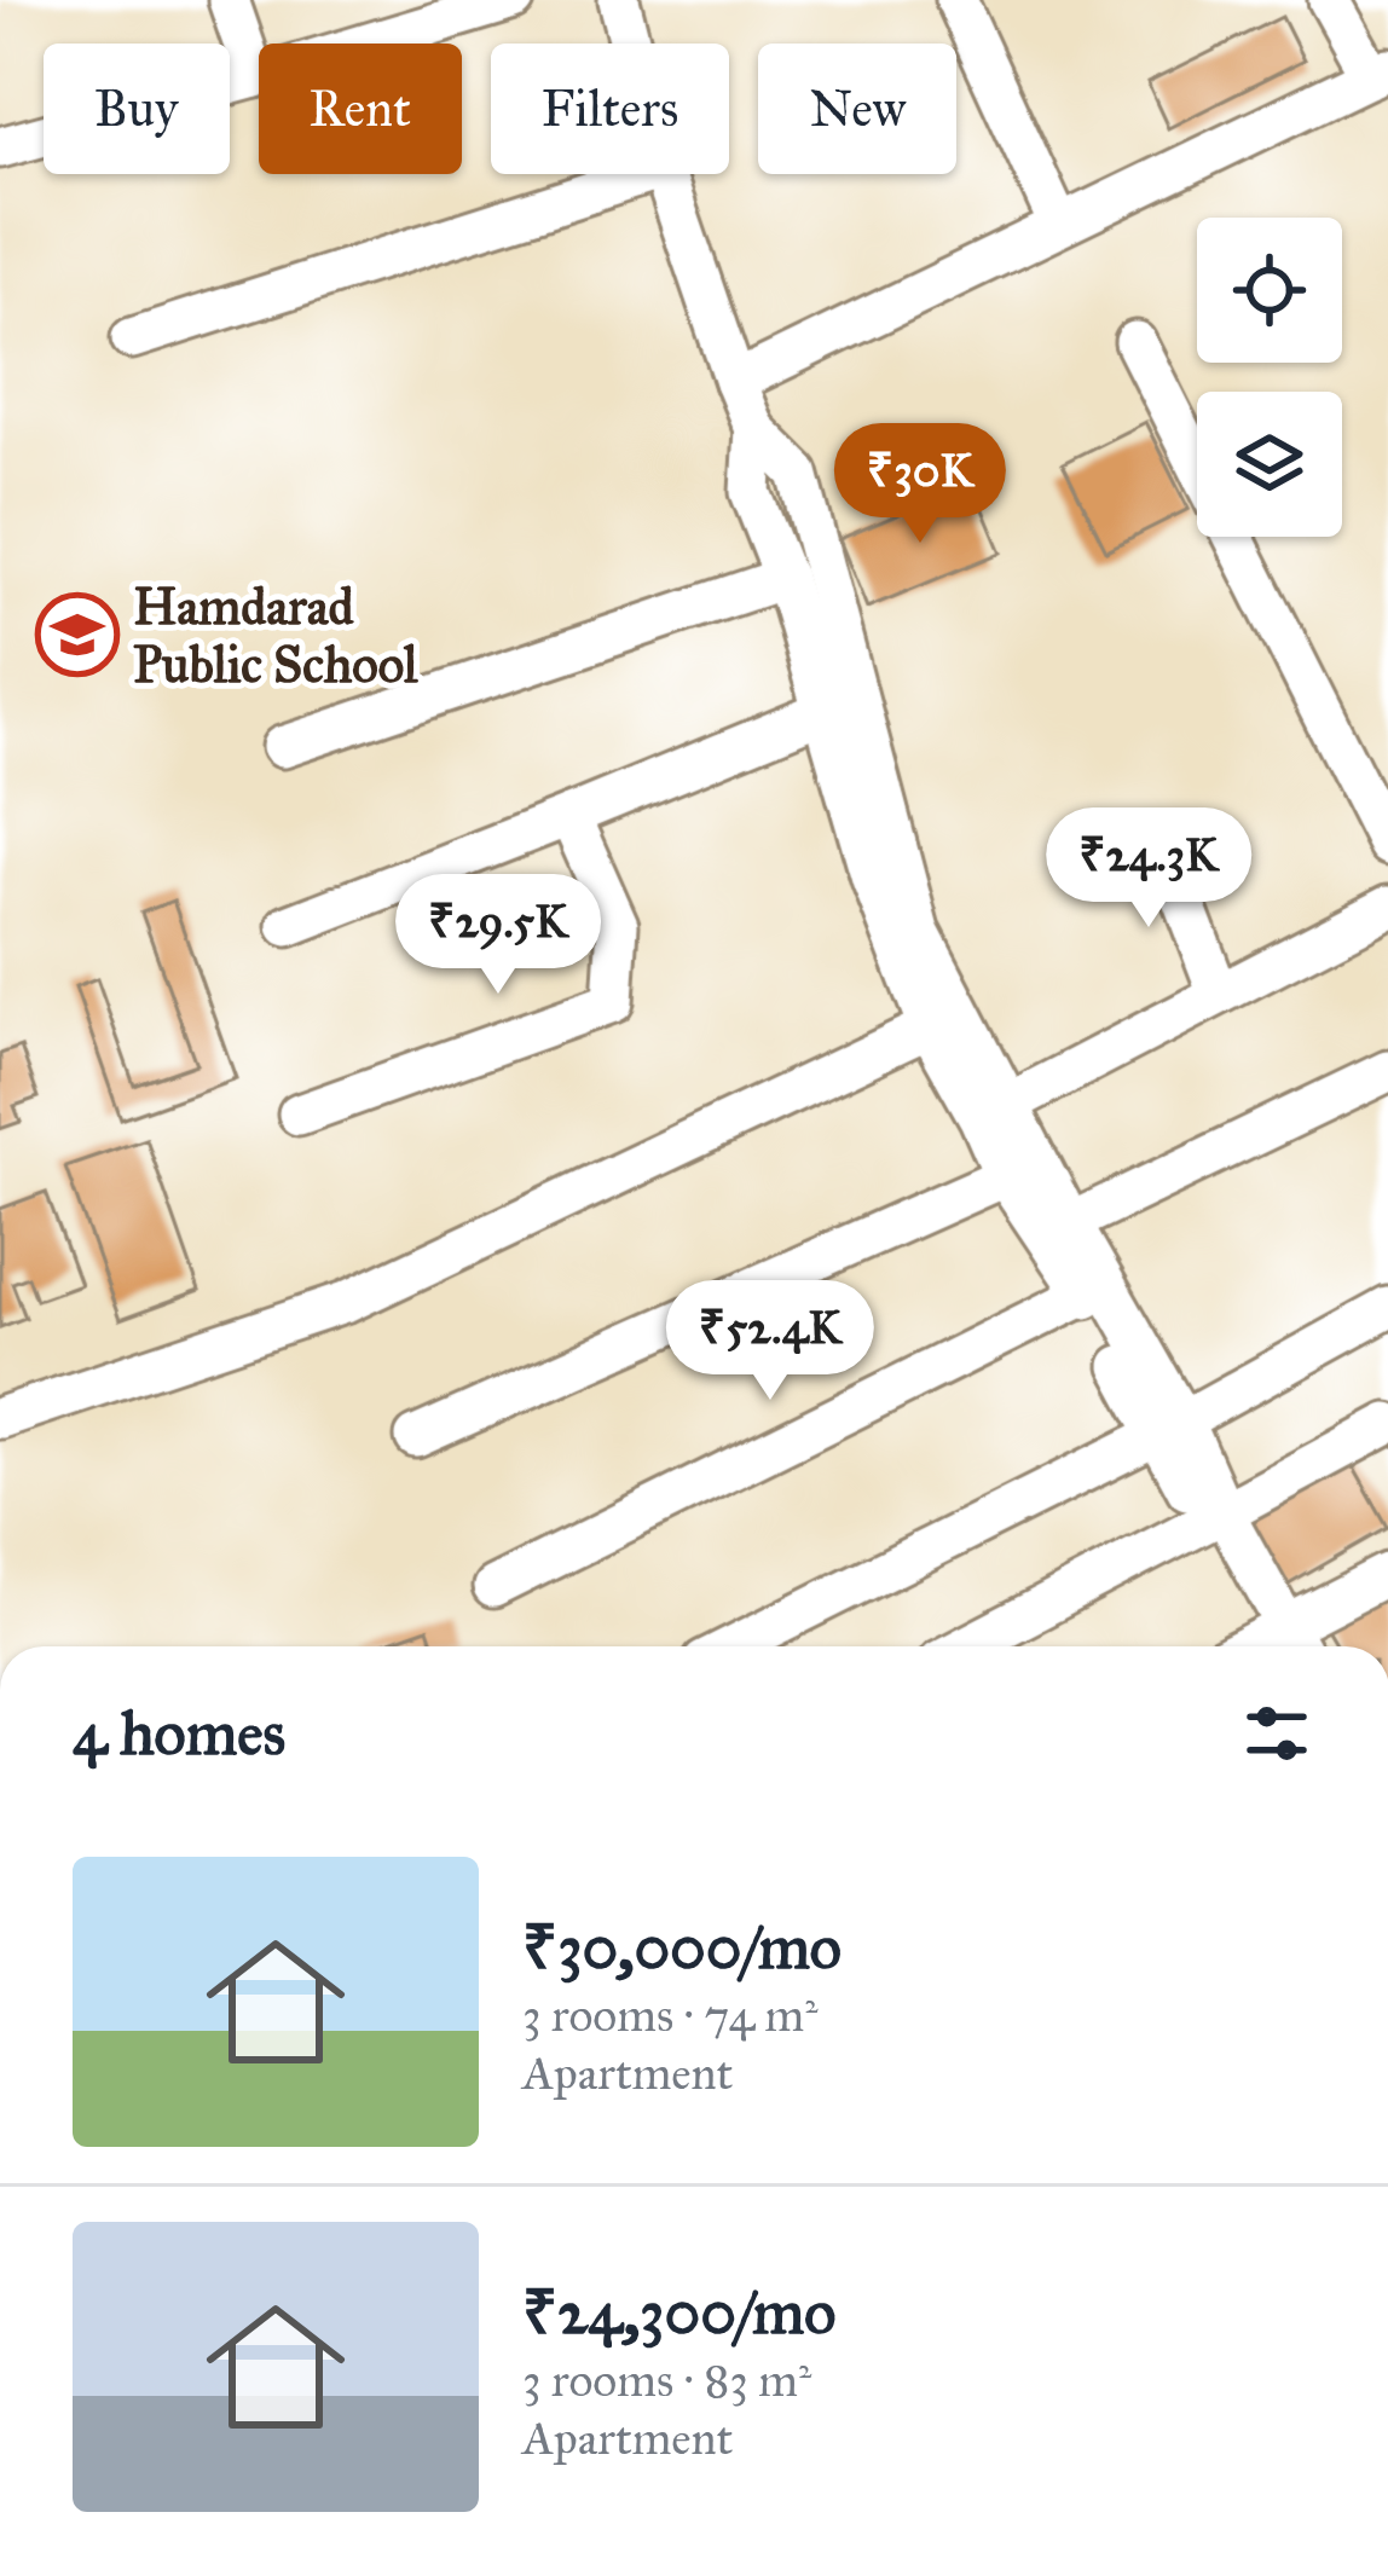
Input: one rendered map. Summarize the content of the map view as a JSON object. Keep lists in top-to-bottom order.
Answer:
{
  "places": {
    "school or university": ["Hamdarad Public School"]
  },
  "page": {
    "chip": [
      "Buy",
      "Rent",
      "Filters",
      "New"
    ],
    "price": [
      "₹30K",
      "₹24.3K",
      "₹29.5K",
      "₹52.4K"
    ],
    "heading": "4 homes",
    "list": [
      {
        "name": "₹30,000/mo",
        "note": "3 rooms · 74 m² · Apartment"
      },
      {
        "name": "₹24,300/mo",
        "note": "3 rooms · 83 m² · Apartment"
      }
    ]
  }
}
